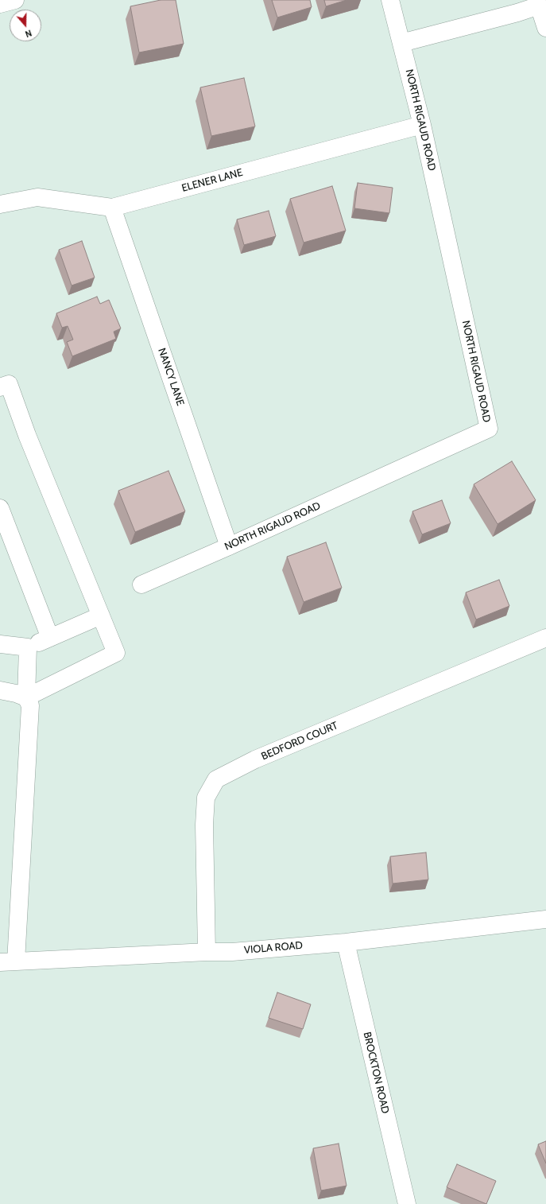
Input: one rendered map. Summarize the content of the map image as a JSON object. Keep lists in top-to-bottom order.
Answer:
{
  "streets": {
    "street": [
      "NORTH RIGAUD ROAD",
      "ELENER LANE",
      "NANCY LANE",
      "BEDFORD COURT",
      "VIOLA ROAD",
      "BROCKTON ROAD"
    ]
  },
  "crossings": [
    ["NORTH RIGAUD ROAD", "ELENER LANE"],
    ["NORTH RIGAUD ROAD", "NANCY LANE"],
    ["ELENER LANE", "NANCY LANE"],
    ["BEDFORD COURT", "VIOLA ROAD"],
    ["VIOLA ROAD", "BROCKTON ROAD"]
  ],
  "north": "bottom"
}
